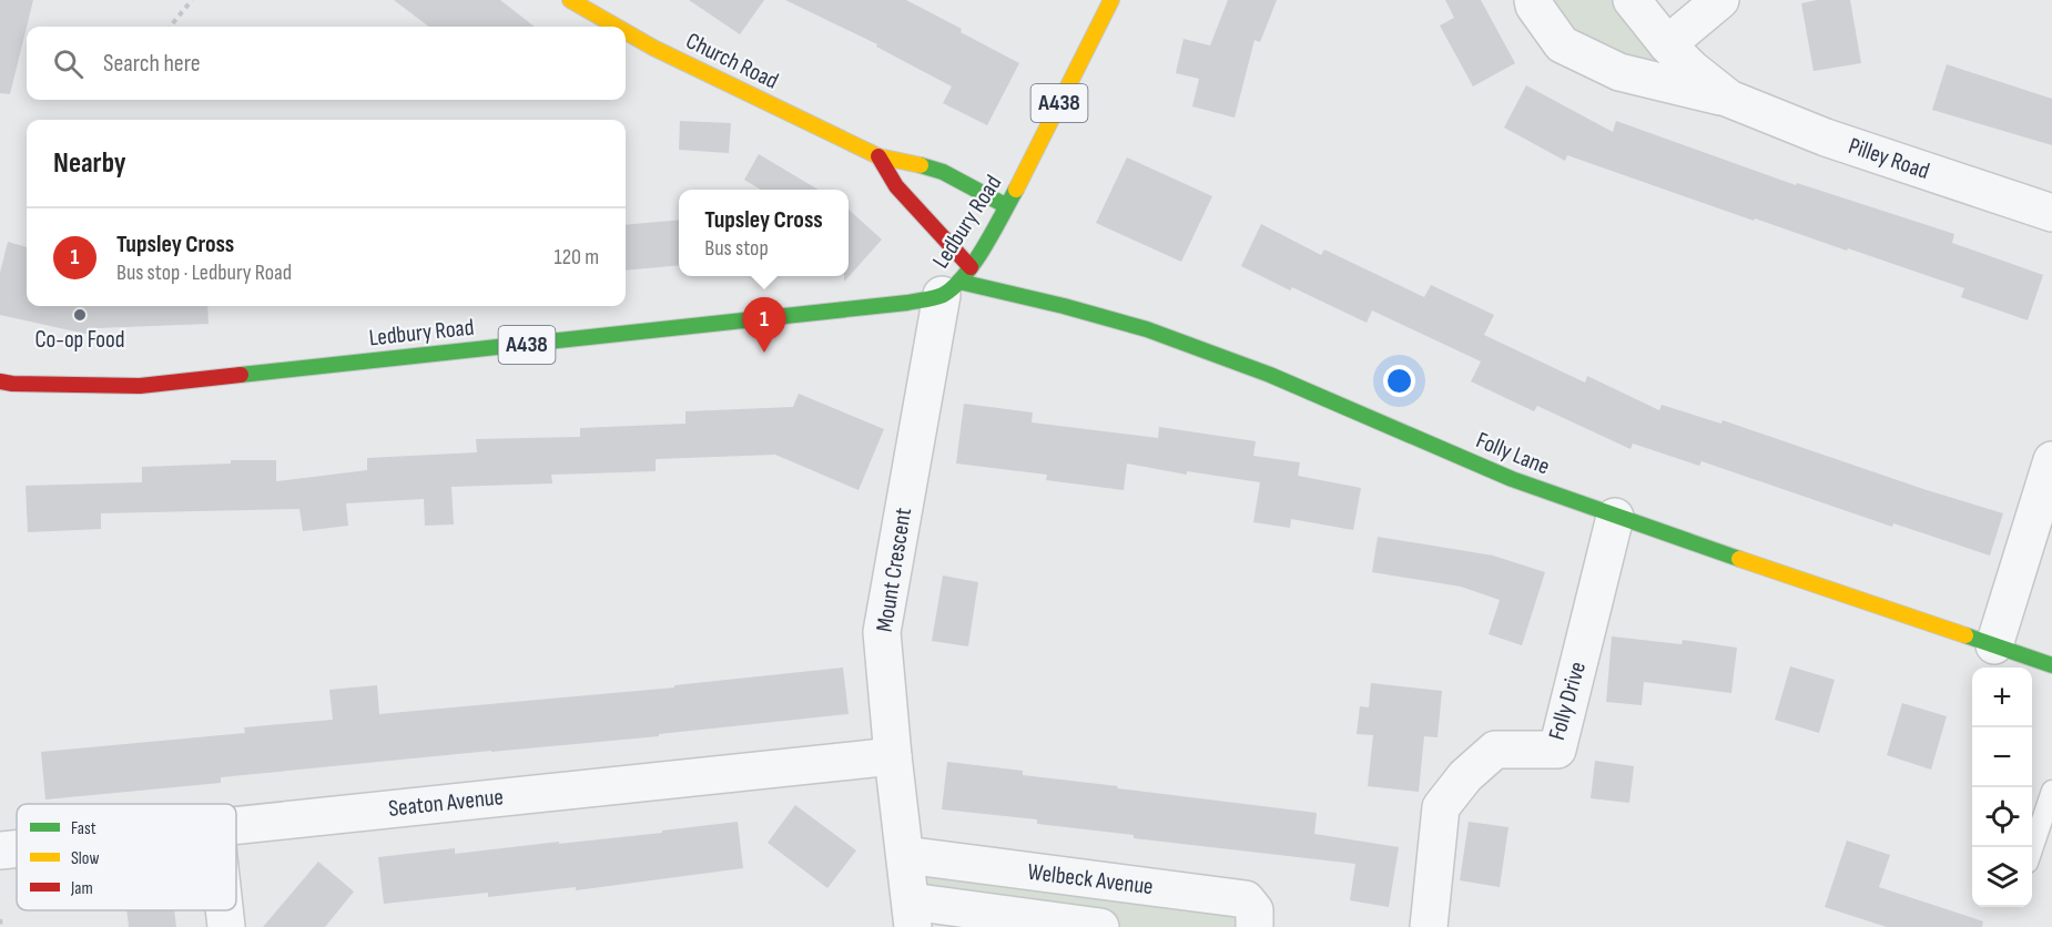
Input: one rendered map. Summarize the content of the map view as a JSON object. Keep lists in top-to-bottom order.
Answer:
{
  "streets": {
    "main road": [
      "Church Road",
      "A438",
      "Ledbury Road",
      "Folly Lane"
    ],
    "street": [
      "Pilley Road",
      "Mount Crescent",
      "Folly Drive",
      "Seaton Avenue",
      "Welbeck Avenue"
    ]
  },
  "crossings": [
    ["Church Road", "Ledbury Road"],
    ["Ledbury Road", "Folly Lane"],
    ["Ledbury Road", "Mount Crescent"],
    ["Folly Lane", "Mount Crescent"],
    ["Folly Lane", "Folly Drive"],
    ["Mount Crescent", "Seaton Avenue"],
    ["Mount Crescent", "Welbeck Avenue"]
  ],
  "places": ["Co-op Food"],
  "legend": ["Fast", "Slow", "Jam"],
  "page": {
    "search": "Search here",
    "heading": "Nearby",
    "popup": ["Tupsley Cross", "Bus stop"],
    "list": [
      {
        "mark": "1",
        "name": "Tupsley Cross",
        "note": "Bus stop · Ledbury Road",
        "value": "120 m"
      }
    ],
    "pins": "1",
    "map_buttons": ["+", "−"]
  }
}
